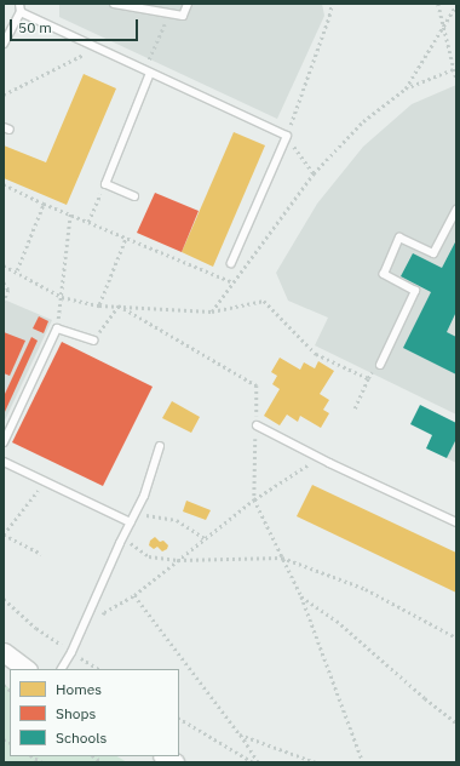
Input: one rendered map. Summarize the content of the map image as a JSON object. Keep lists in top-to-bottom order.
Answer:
{
  "legend": ["Homes", "Shops", "Schools"],
  "scale_bar": "50 m"
}
